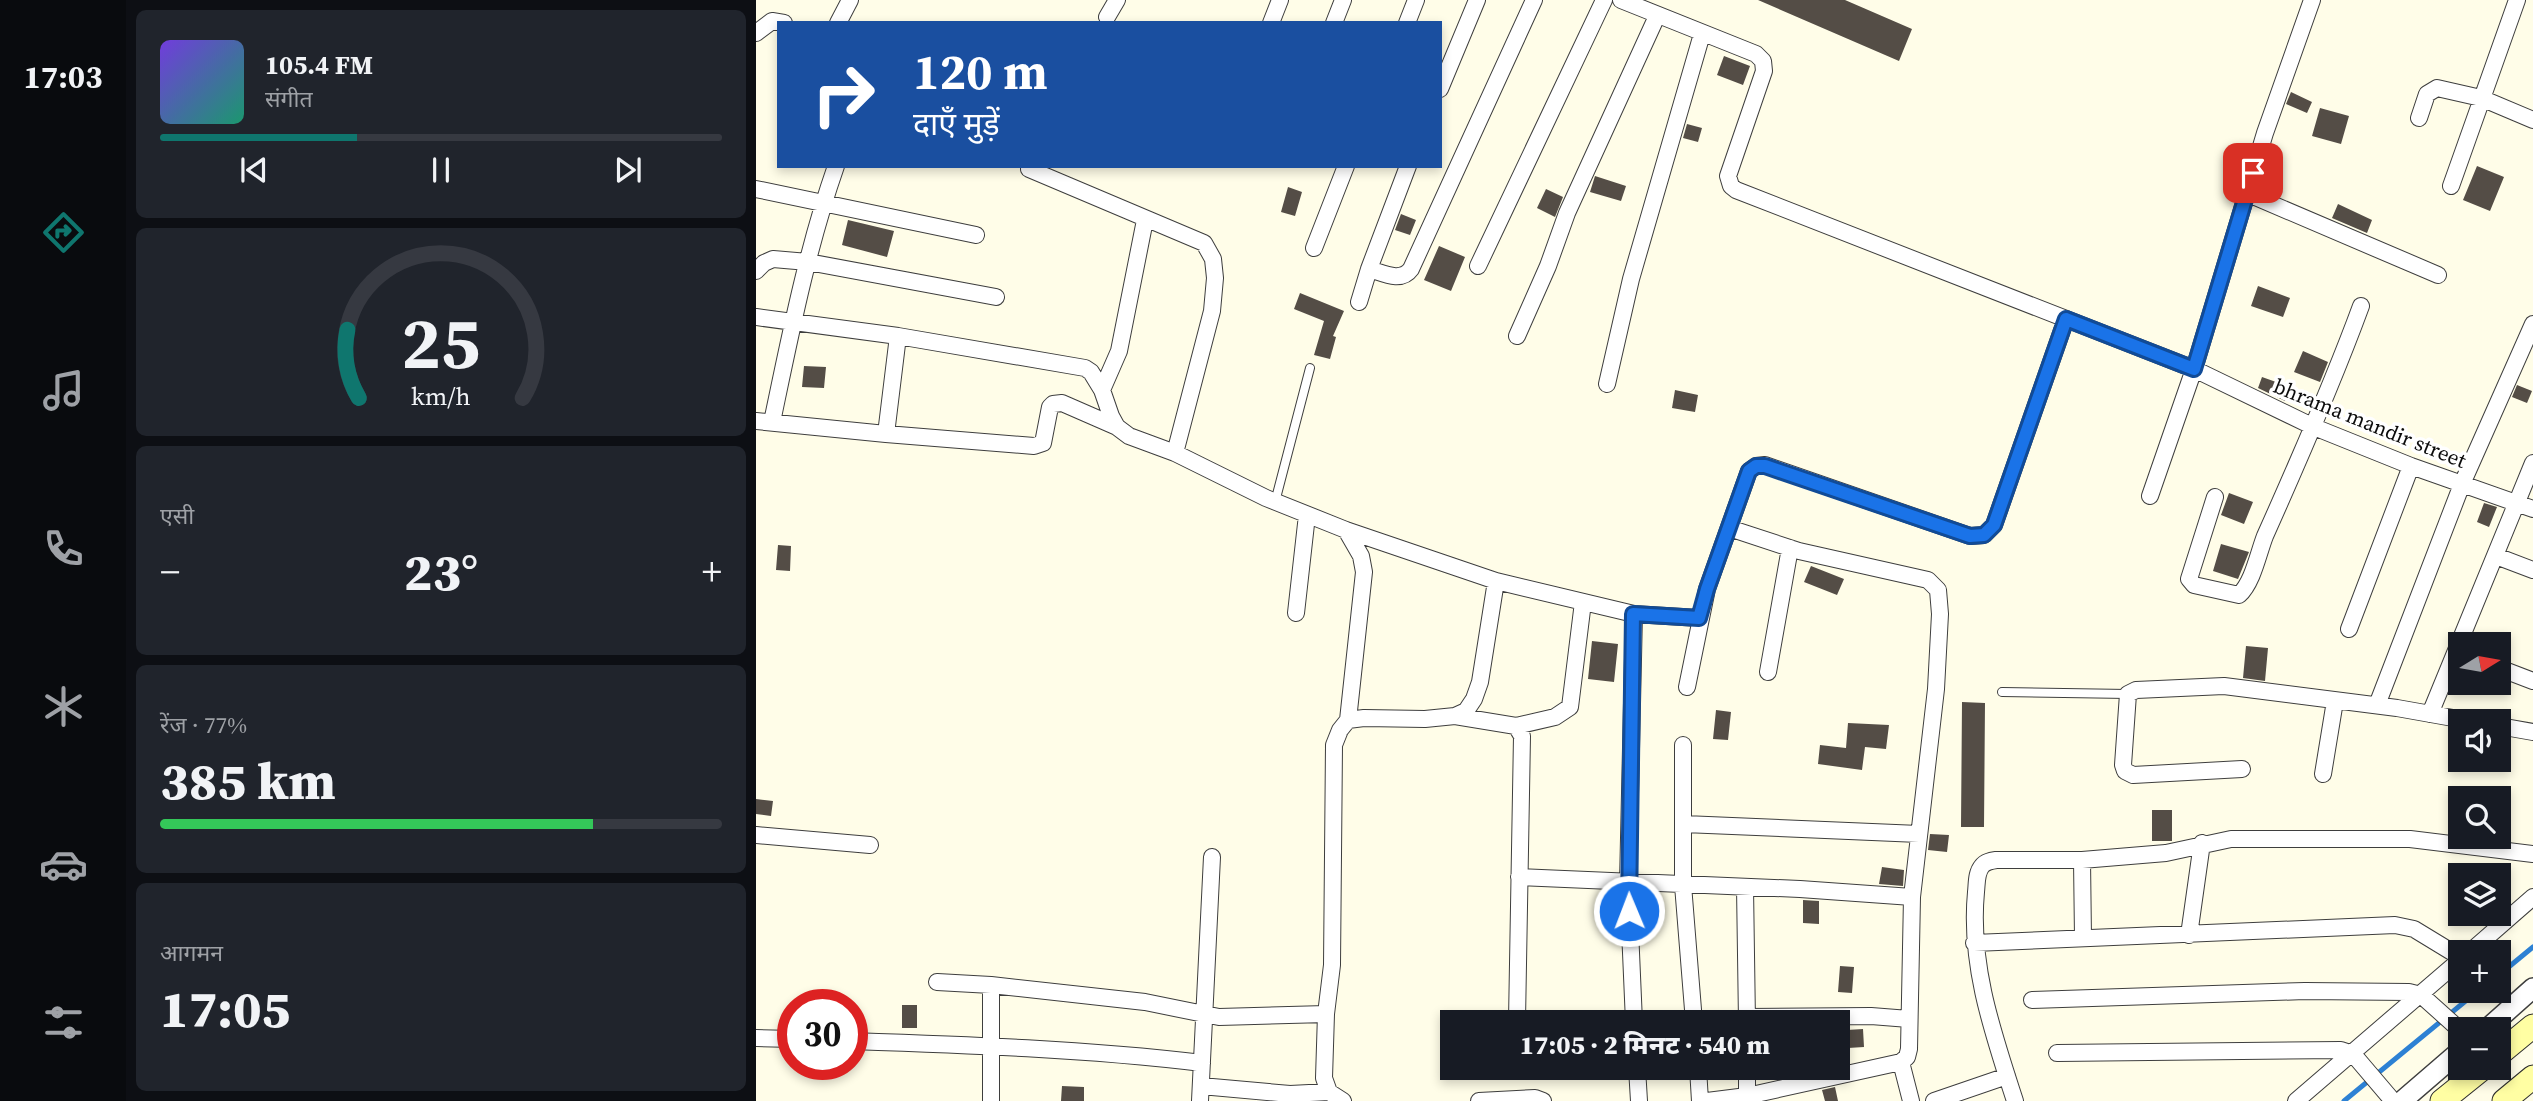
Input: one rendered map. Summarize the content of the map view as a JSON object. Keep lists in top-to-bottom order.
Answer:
{
  "streets": {
    "street": ["bhrama mandir street"]
  },
  "north": "right",
  "page": {
    "tabs": "17:03",
    "turn": ["120 m", "दाएँ मुड़ें"],
    "song": ["105.4 FM", "संगीत"],
    "tile": [
      "एसी",
      ["रेंज · 77%", "385 km"],
      ["आगमन", "17:05"]
    ],
    "heat": ["−", "23°", "+"],
    "map_buttons": ["+", "−"],
    "limit": "30",
    "trip": "17:05 · 2 मिनट · 540 m",
    "gauge": ["25", "km/h"]
  }
}
